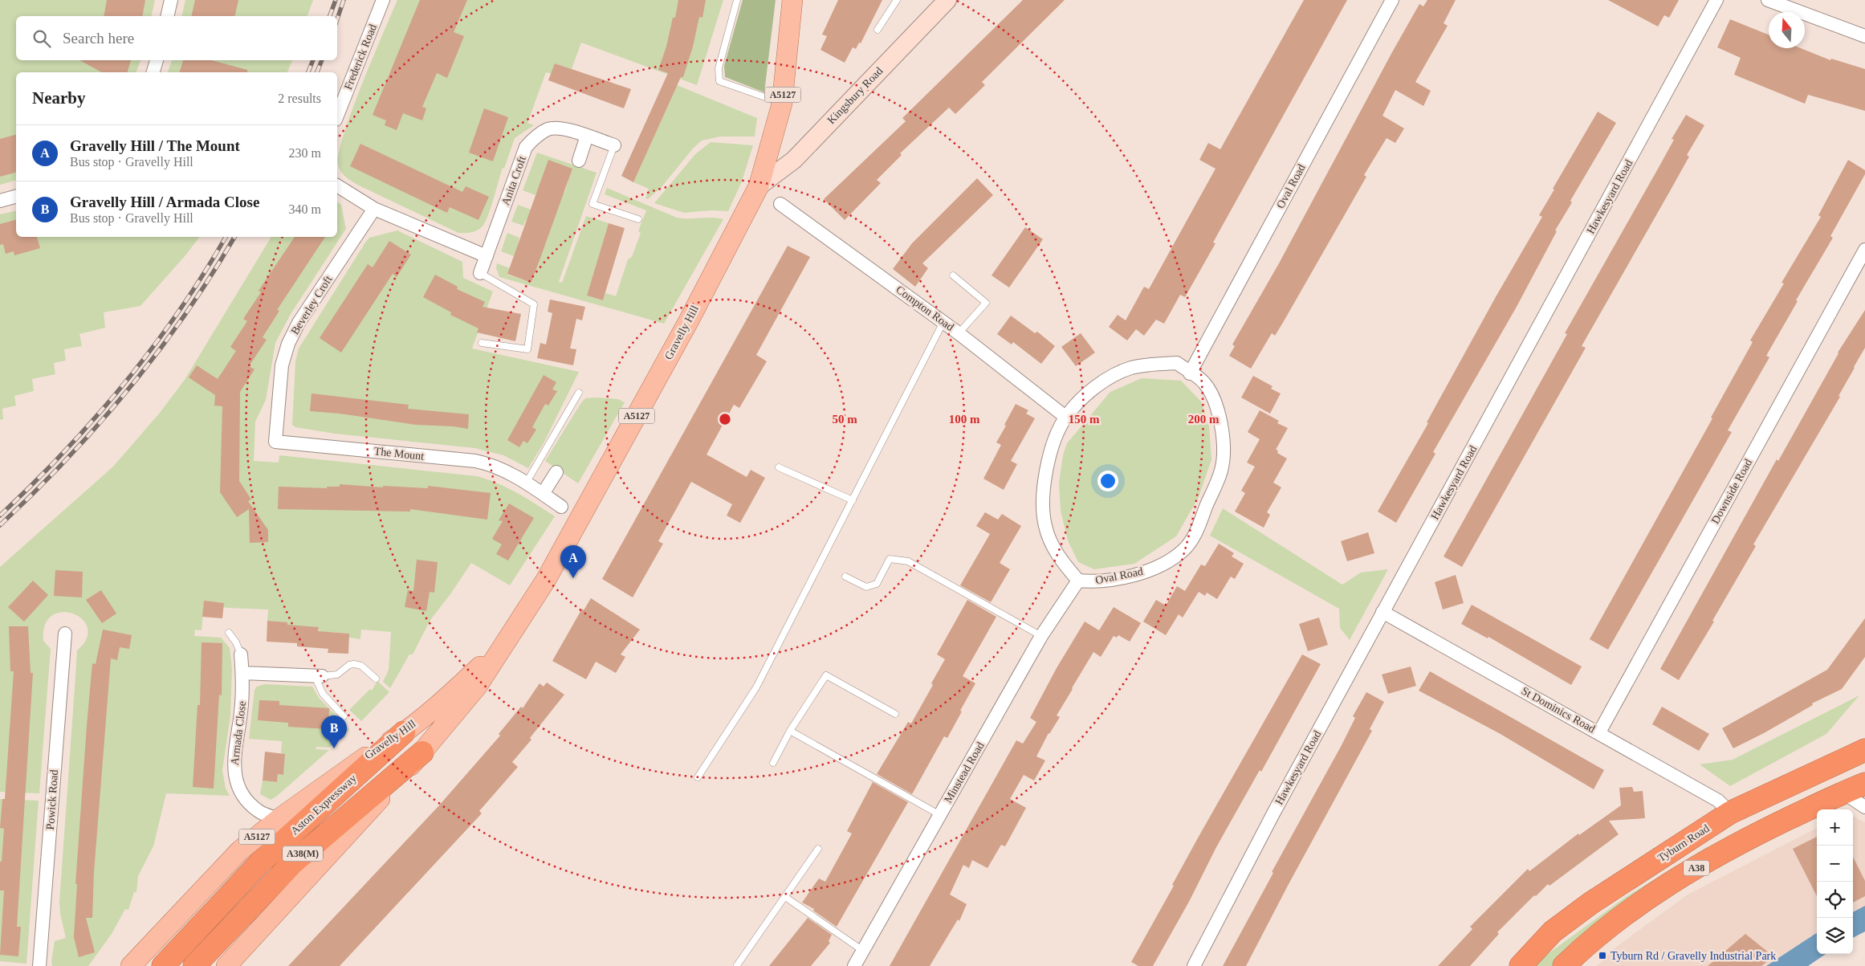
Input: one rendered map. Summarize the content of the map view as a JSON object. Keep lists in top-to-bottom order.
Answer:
{
  "streets": {
    "highway": [
      "Aston Expressway",
      "Tyburn Road",
      "A38(M)",
      "A38"
    ],
    "main road": ["A5127", "Gravelly Hill"],
    "street": [
      "Frederick Road",
      "Kingsbury Road",
      "Anita Croft",
      "Oval Road",
      "Hawkesyard Road",
      "Beverley Croft",
      "Compton Road",
      "The Mount",
      "Downside Road",
      "St Dominics Road",
      "Armada Close",
      "Minstead Road",
      "Powick Road"
    ]
  },
  "crossings": [
    ["Kingsbury Road", "Gravelly Hill"],
    ["Oval Road", "Compton Road"],
    ["Oval Road", "Minstead Road"],
    ["Hawkesyard Road", "St Dominics Road"],
    ["Beverley Croft", "The Mount"],
    ["Gravelly Hill", "Armada Close"],
    ["Gravelly Hill", "Aston Expressway"],
    ["Downside Road", "St Dominics Road"],
    ["St Dominics Road", "Tyburn Road"]
  ],
  "places": {
    "transit": ["Tyburn Rd / Gravelly Industrial Park"]
  },
  "north": "top",
  "page": {
    "search": "Search here",
    "heading": ["Nearby", "2 results"],
    "list": [
      {
        "mark": "A",
        "name": "Gravelly Hill / The Mount",
        "note": "Bus stop · Gravelly Hill",
        "value": "230 m"
      },
      {
        "mark": "B",
        "name": "Gravelly Hill / Armada Close",
        "note": "Bus stop · Gravelly Hill",
        "value": "340 m"
      }
    ],
    "pins": ["A", "B"],
    "map_buttons": ["+", "−"]
  },
  "rings": [
    "50 m",
    "100 m",
    "150 m",
    "200 m"
  ]
}
